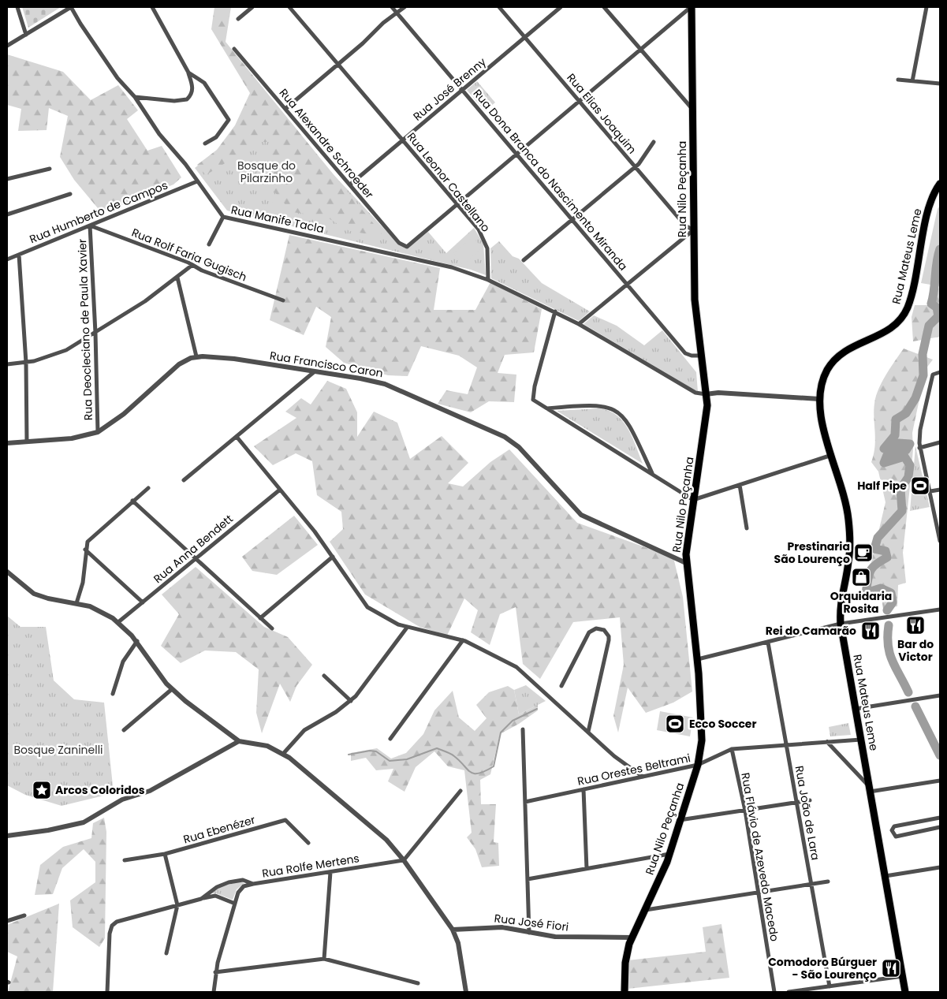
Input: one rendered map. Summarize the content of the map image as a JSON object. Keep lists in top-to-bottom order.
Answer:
{
  "streets": {
    "main road": ["Rua Nilo Peçanha", "Rua Mateus Leme"],
    "street": [
      "Rua José Brenny",
      "Rua Elias Joaquim",
      "Rua Alexandre Schroeder",
      "Rua Dona Branca do Nascimento Miranda",
      "Rua Leonor Castellano",
      "Rua Humberto de Campos",
      "Rua Manife Tacla",
      "Rua Rolf Faria Gugisch",
      "Rua Deocleciano de Paula Xavier",
      "Rua Francisco Caron",
      "Rua Anna Bendett",
      "Rua Orestes Beltrami",
      "Rua João de Lara",
      "Rua Ebenézer",
      "Rua Flávio de Azevedo Macedo",
      "Rua Rolfe Mertens",
      "Rua José Fiori"
    ]
  },
  "crossings": [
    ["Rua José Brenny", "Rua Elias Joaquim"],
    ["Rua José Brenny", "Rua Alexandre Schroeder"],
    ["Rua José Brenny", "Rua Dona Branca do Nascimento Miranda"],
    ["Rua José Brenny", "Rua Leonor Castellano"],
    ["Rua Elias Joaquim", "Rua Nilo Peçanha"],
    ["Rua Alexandre Schroeder", "Rua Leonor Castellano"],
    ["Rua Dona Branca do Nascimento Miranda", "Rua Nilo Peçanha"],
    ["Rua Leonor Castellano", "Rua Manife Tacla"],
    ["Rua Nilo Peçanha", "Rua Francisco Caron"],
    ["Rua Nilo Peçanha", "Rua Orestes Beltrami"],
    ["Rua Nilo Peçanha", "Rua José Fiori"],
    ["Rua Humberto de Campos", "Rua Manife Tacla"],
    ["Rua Humberto de Campos", "Rua Rolf Faria Gugisch"],
    ["Rua Humberto de Campos", "Rua Deocleciano de Paula Xavier"],
    ["Rua Rolf Faria Gugisch", "Rua Deocleciano de Paula Xavier"],
    ["Rua Mateus Leme", "Rua Orestes Beltrami"],
    ["Rua Deocleciano de Paula Xavier", "Rua Francisco Caron"],
    ["Rua Orestes Beltrami", "Rua João de Lara"],
    ["Rua Orestes Beltrami", "Rua Flávio de Azevedo Macedo"]
  ],
  "parks": ["Bosque do Pilarzinho", "Bosque Zaninelli"],
  "places": {
    "sports": ["Half Pipe", "Ecco Soccer"],
    "cafe": ["Prestinaria São Lourenço"],
    "shop": ["Orquidaria Rosita"],
    "restaurant": ["Bar do Victor", "Rei do Camarão", "Comodoro Búrguer - São Lourenço"],
    "place": ["Arcos Coloridos"]
  }
}
